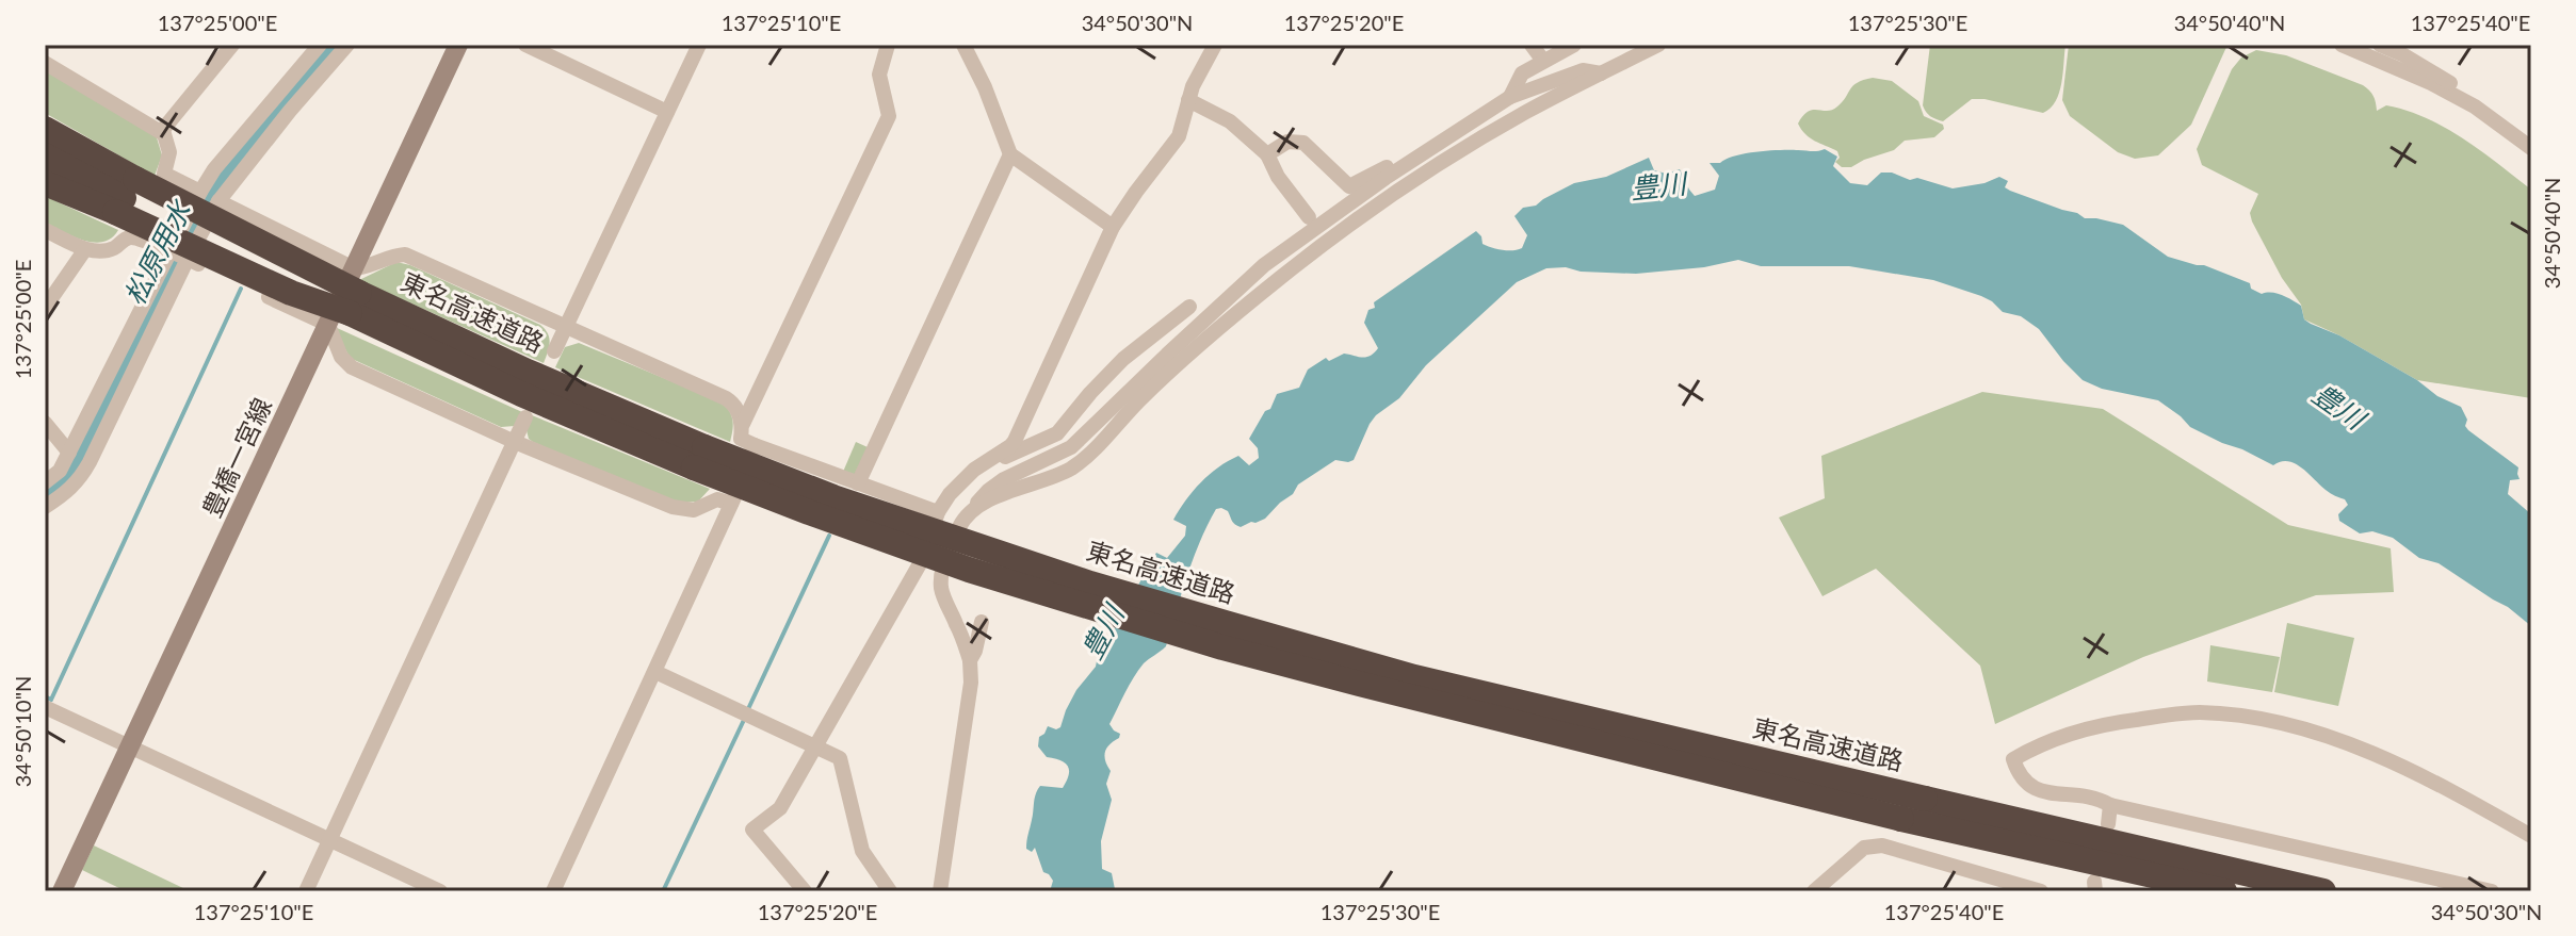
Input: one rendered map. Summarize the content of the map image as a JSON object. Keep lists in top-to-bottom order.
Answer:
{
  "streets": {
    "highway": ["東名高速道路"],
    "main road": ["豊橋一宮線"]
  },
  "crossings": [
    ["東名高速道路", "豊橋一宮線"]
  ],
  "water": ["豊川", "松原用水"],
  "coordinates": [
    "137°25'00\"E",
    "137°25'10\"E",
    "34°50'30\"N",
    "137°25'20\"E",
    "137°25'30\"E",
    "34°50'40\"N",
    "137°25'40\"E",
    "34°50'10\"N"
  ]
}
